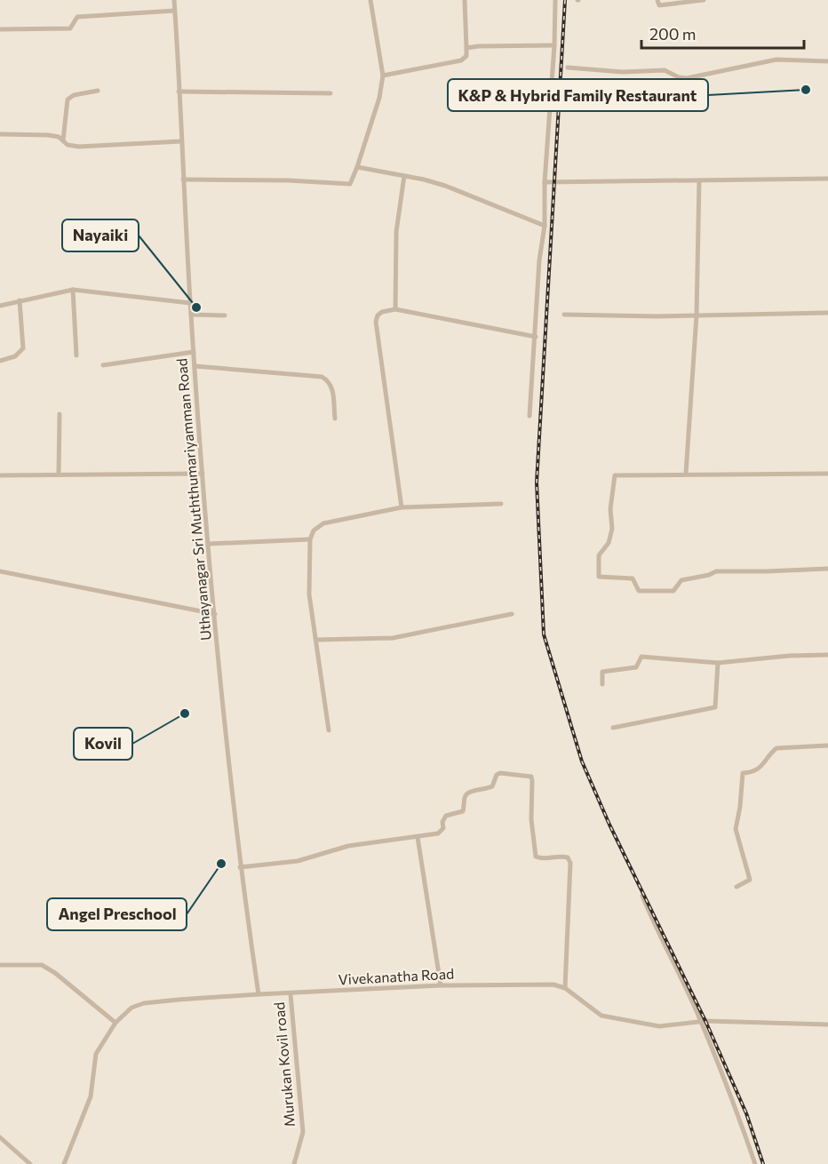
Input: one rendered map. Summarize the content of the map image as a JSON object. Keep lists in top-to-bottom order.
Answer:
{
  "streets": {
    "street": ["Uthayanagar Sri Muththumariyamman Road", "Vivekanatha Road", "Murukan Kovil road"]
  },
  "crossings": [
    ["Uthayanagar Sri Muththumariyamman Road", "Vivekanatha Road"],
    ["Vivekanatha Road", "Murukan Kovil road"]
  ],
  "places": [
    "K&P & Hybrid Family Restaurant",
    "Nayaiki",
    "Kovil",
    "Angel Preschool"
  ],
  "scale_bar": "200 m"
}
